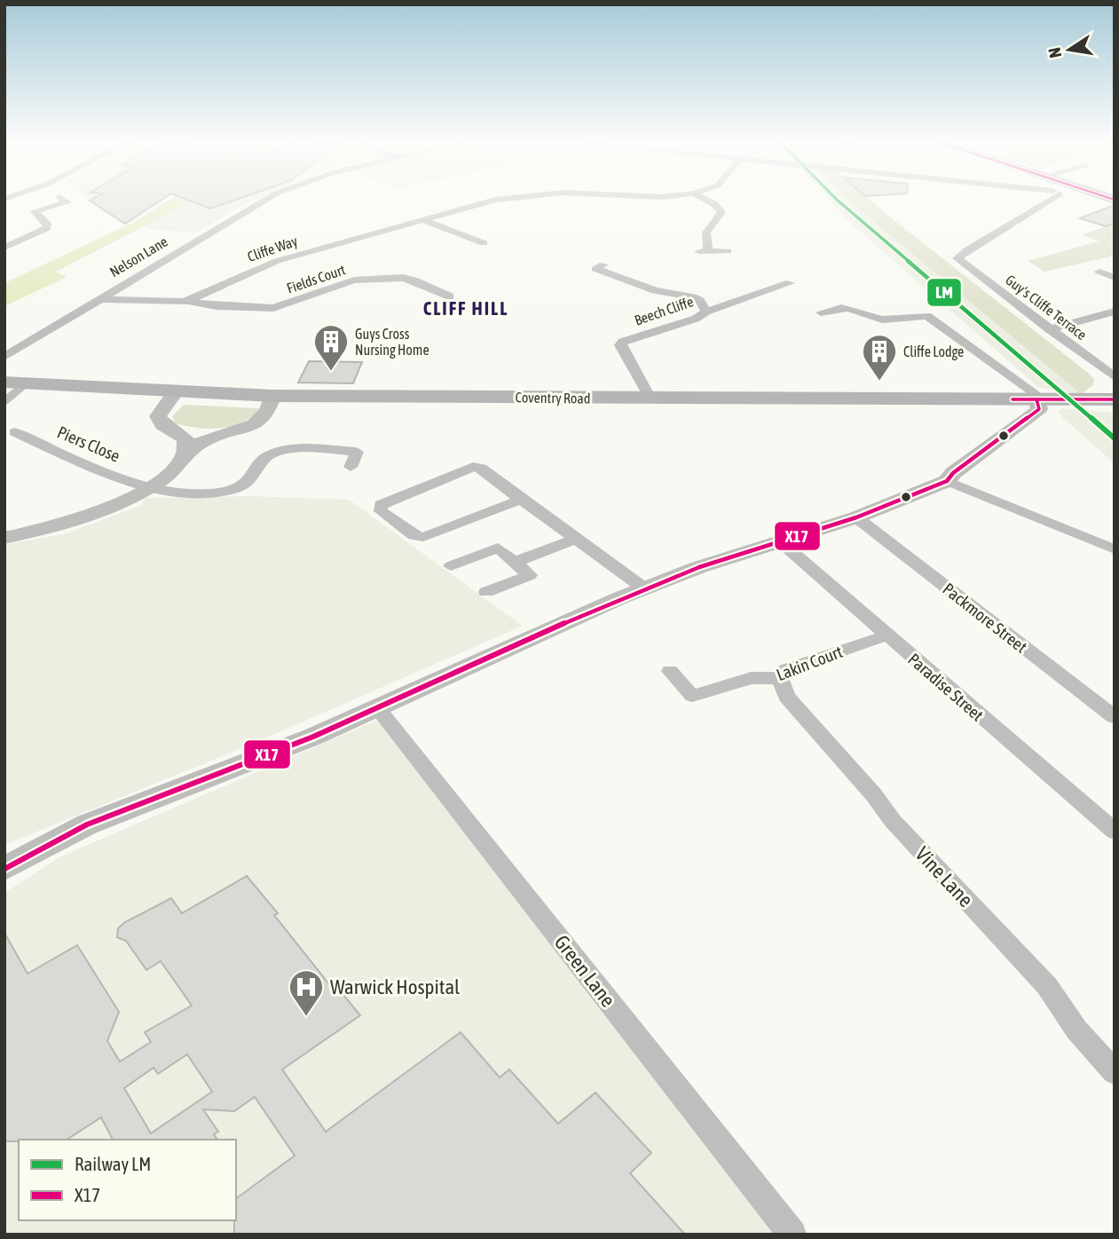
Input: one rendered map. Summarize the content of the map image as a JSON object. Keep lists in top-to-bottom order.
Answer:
{
  "streets": {
    "main road": ["Coventry Road"],
    "street": [
      "Cliffe Way",
      "Nelson Lane",
      "Fields Court",
      "Guy's Cliffe Terrace",
      "Beech Cliffe",
      "Piers Close",
      "Packmore Street",
      "Lakin Court",
      "Paradise Street",
      "Vine Lane",
      "Green Lane"
    ]
  },
  "crossings": [
    ["Cliffe Way", "Nelson Lane"],
    ["Cliffe Way", "Fields Court"],
    ["Beech Cliffe", "Coventry Road"],
    ["Lakin Court", "Paradise Street"],
    ["Lakin Court", "Vine Lane"]
  ],
  "districts": ["CLIFF HILL"],
  "places": {
    "building": ["Guys Cross Nursing Home", "Cliffe Lodge"],
    "hospital": ["Warwick Hospital"]
  },
  "lines": ["rail line LM", "transit line X17"],
  "legend": ["Railway LM", "X17"],
  "north": "left"
}
